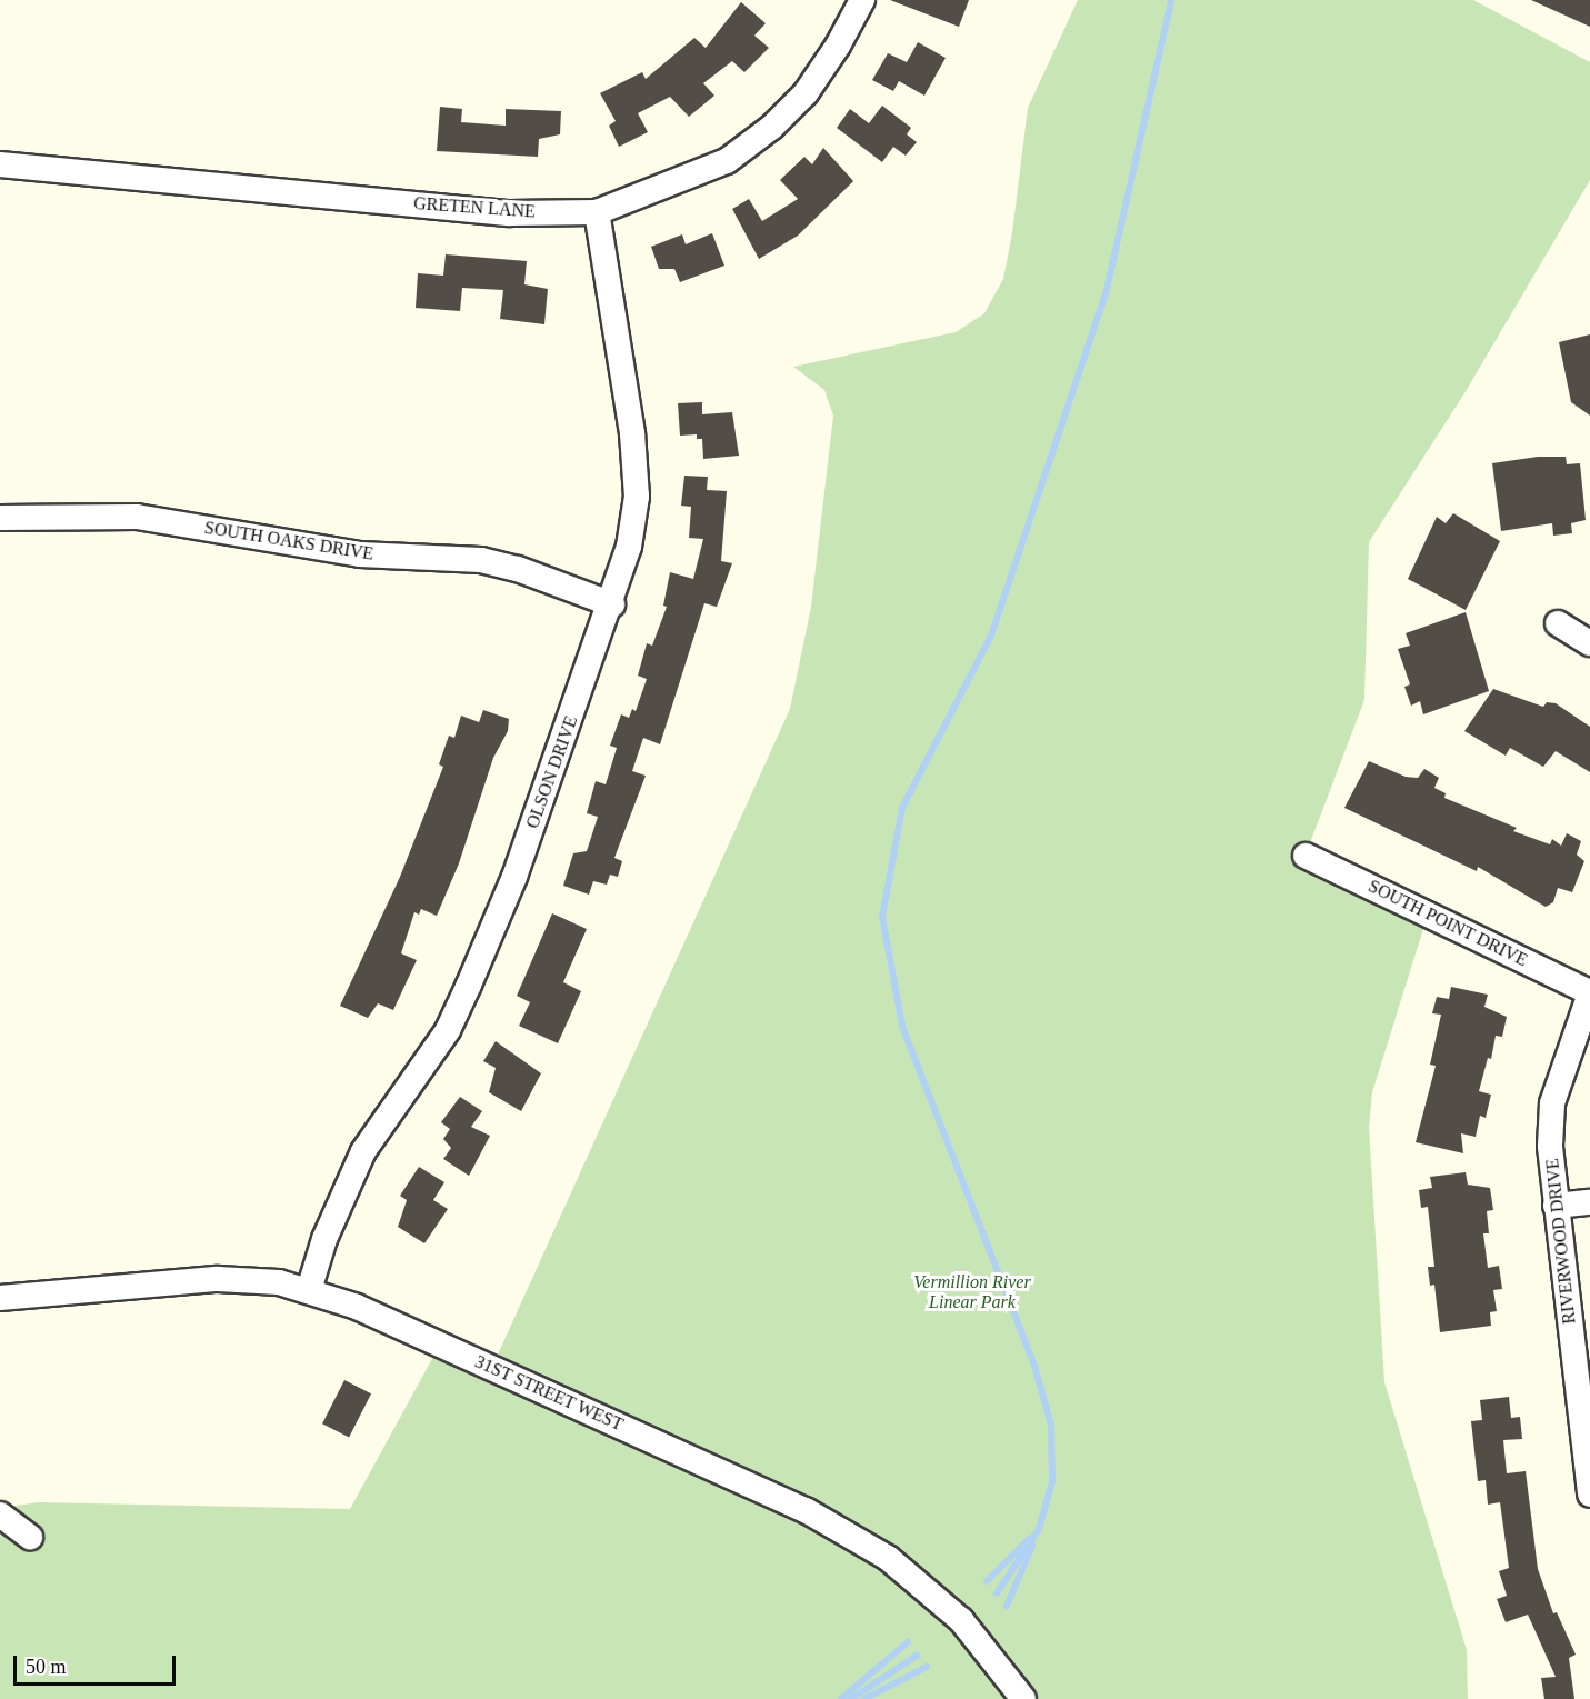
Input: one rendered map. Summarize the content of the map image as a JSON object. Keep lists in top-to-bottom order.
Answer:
{
  "streets": {
    "street": [
      "GRETEN LANE",
      "SOUTH OAKS DRIVE",
      "OLSON DRIVE",
      "SOUTH POINT DRIVE",
      "RIVERWOOD DRIVE",
      "31ST STREET WEST"
    ]
  },
  "crossings": [
    ["GRETEN LANE", "OLSON DRIVE"],
    ["SOUTH OAKS DRIVE", "OLSON DRIVE"],
    ["OLSON DRIVE", "31ST STREET WEST"],
    ["SOUTH POINT DRIVE", "RIVERWOOD DRIVE"]
  ],
  "parks": ["Vermillion River Linear Park"],
  "scale_bar": "50 m"
}
